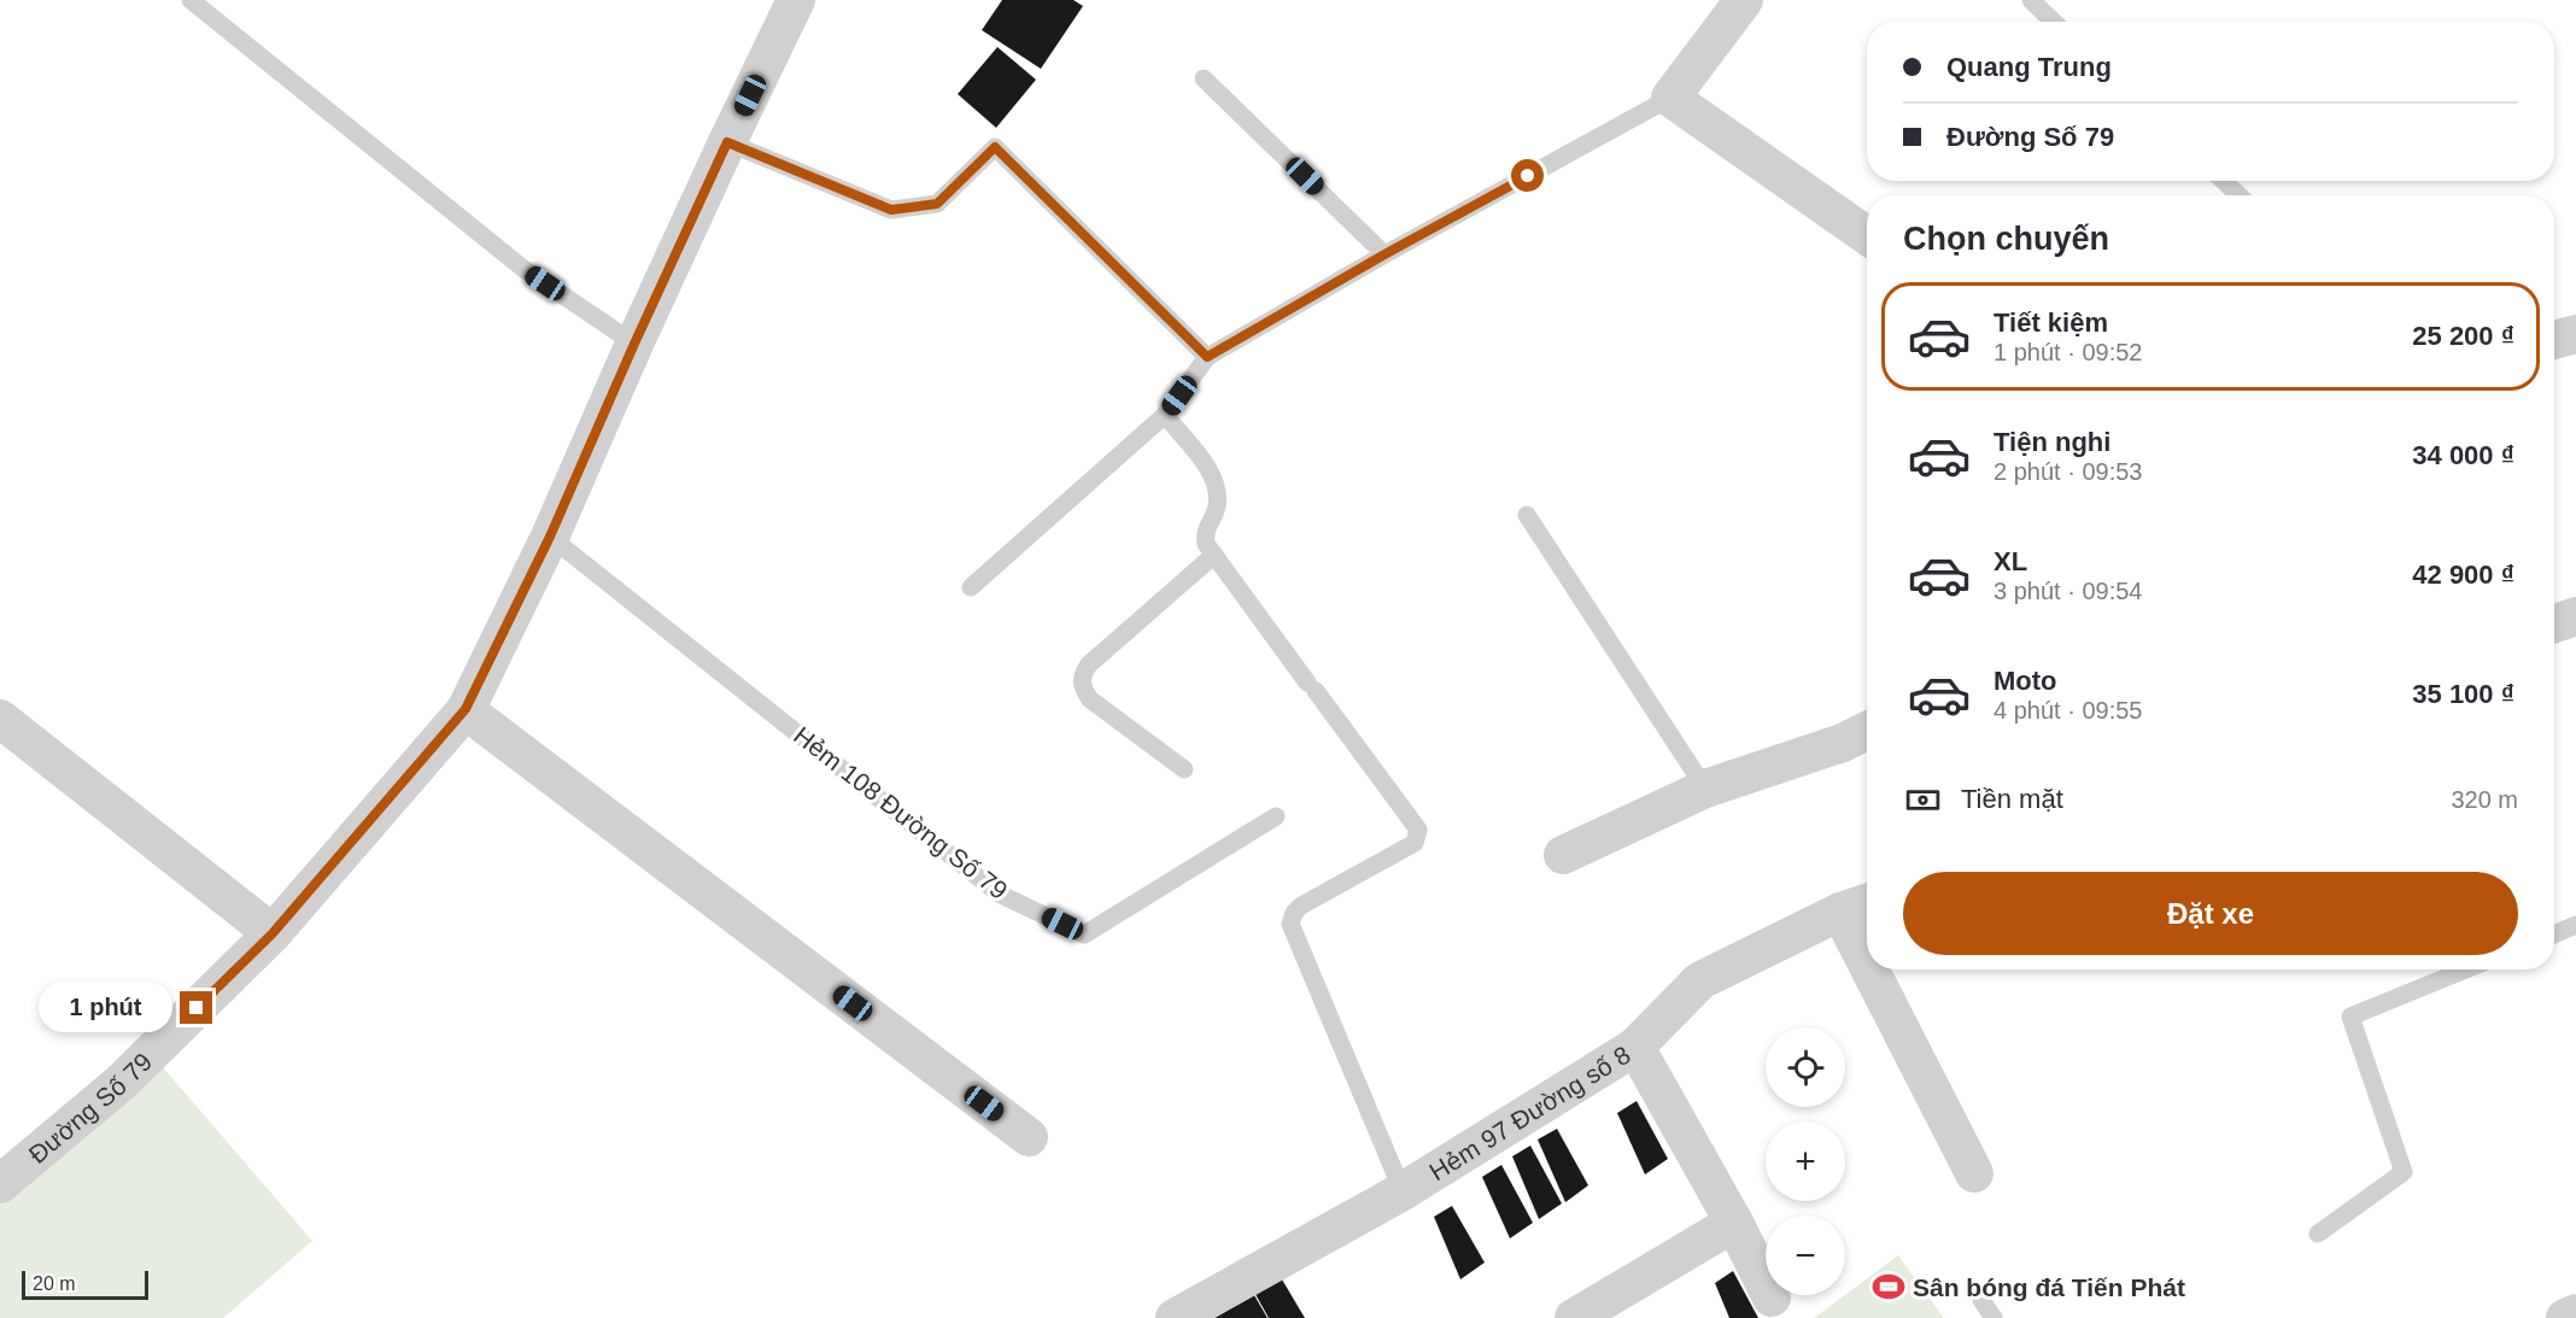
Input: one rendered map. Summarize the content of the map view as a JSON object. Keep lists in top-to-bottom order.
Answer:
{
  "streets": {
    "street": ["Đường Số 79", "Hẻm 97 Đường số 8"],
    "lane": ["Hẻm 108 Đường Số 79"]
  },
  "crossings": [
    ["Hẻm 108 Đường Số 79", "Đường Số 79"]
  ],
  "places": {
    "sports": ["Sân bóng đá Tiến Phát"]
  },
  "scale_bar": "20 m",
  "page": {
    "banner": ["Quang Trung", "Đường Số 79"],
    "heading": "Chọn chuyến",
    "list": [
      {
        "name": "Tiết kiệm",
        "note": "1 phút · 09:52",
        "value": "25 200 ₫"
      },
      {
        "name": "Tiện nghi",
        "note": "2 phút · 09:53",
        "value": "34 000 ₫"
      },
      {
        "name": "XL",
        "note": "3 phút · 09:54",
        "value": "42 900 ₫"
      },
      {
        "name": "Moto",
        "note": "4 phút · 09:55",
        "value": "35 100 ₫"
      }
    ],
    "pay": ["Tiền mặt", "320 m"],
    "buttons": "Đặt xe",
    "bubble": "1 phút",
    "map_buttons": ["+", "−"],
    "scale": "20 m"
  }
}
